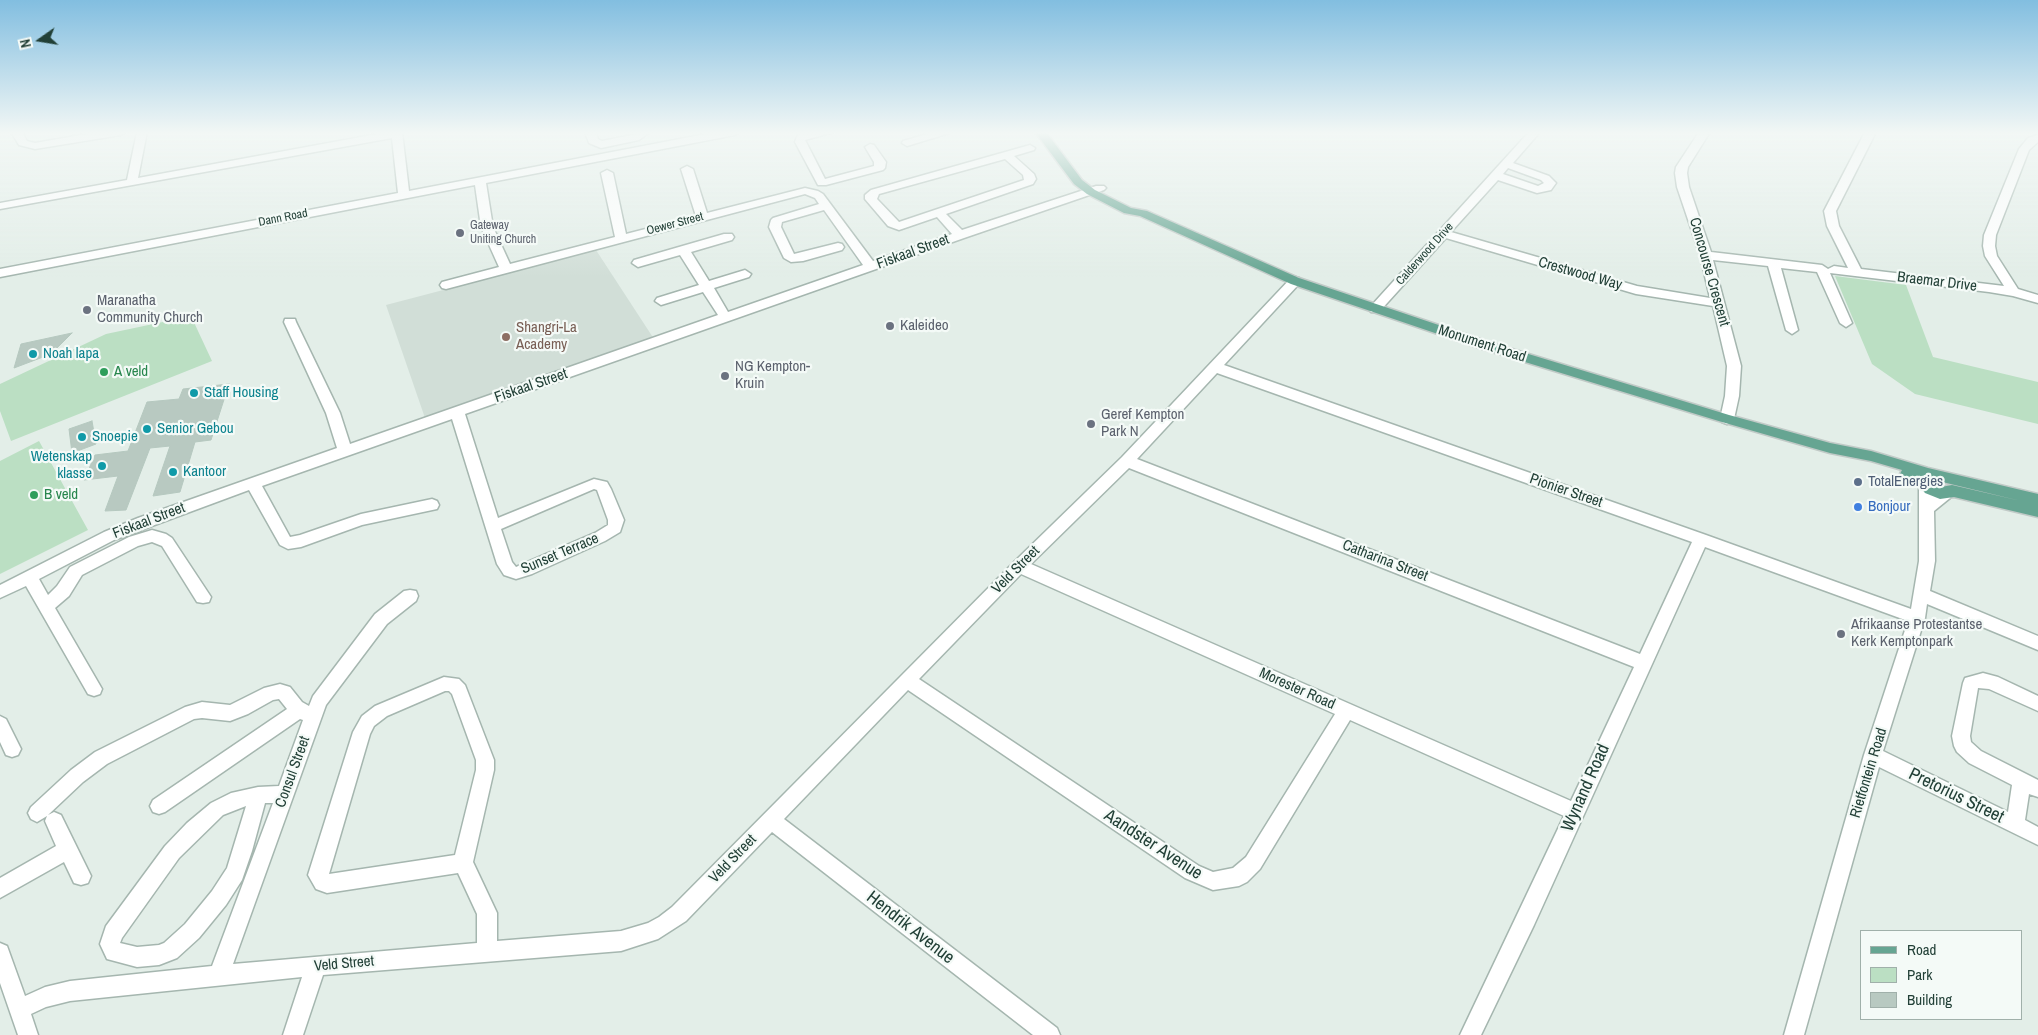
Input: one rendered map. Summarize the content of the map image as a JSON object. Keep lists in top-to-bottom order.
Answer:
{
  "streets": {
    "main road": ["Monument Road"],
    "street": [
      "Dann Road",
      "Oewer Street",
      "Fiskaal Street",
      "Calderwood Drive",
      "Concourse Crescent",
      "Crestwood Way",
      "Braemar Drive",
      "Pionier Street",
      "Sunset Terrace",
      "Catharina Street",
      "Veld Street",
      "Morester Road",
      "Consul Street",
      "Rietfontein Road",
      "Wynand Road",
      "Pretorius Street",
      "Aandster Avenue",
      "Hendrik Avenue"
    ]
  },
  "crossings": [
    ["Oewer Street", "Fiskaal Street"],
    ["Fiskaal Street", "Monument Road"],
    ["Fiskaal Street", "Sunset Terrace"],
    ["Calderwood Drive", "Crestwood Way"],
    ["Calderwood Drive", "Monument Road"],
    ["Concourse Crescent", "Crestwood Way"],
    ["Concourse Crescent", "Monument Road"],
    ["Monument Road", "Veld Street"],
    ["Monument Road", "Rietfontein Road"],
    ["Pionier Street", "Veld Street"],
    ["Pionier Street", "Rietfontein Road"],
    ["Pionier Street", "Wynand Road"],
    ["Catharina Street", "Veld Street"],
    ["Catharina Street", "Wynand Road"],
    ["Veld Street", "Morester Road"],
    ["Veld Street", "Consul Street"],
    ["Veld Street", "Aandster Avenue"],
    ["Veld Street", "Hendrik Avenue"],
    ["Morester Road", "Wynand Road"],
    ["Morester Road", "Aandster Avenue"],
    ["Rietfontein Road", "Pretorius Street"]
  ],
  "places": [
    "Gateway Uniting Church",
    "Maranatha Community Church",
    "Kaleideo",
    "Shangri-La Academy",
    "Noah lapa",
    "A veld",
    "NG Kempton- Kruin",
    "Staff Housing",
    "Geref Kempton Park N",
    "Senior Gebou",
    "Snoepie",
    "Wetenskap klasse",
    "Kantoor",
    "TotalEnergies",
    "B veld",
    "Bonjour",
    "Afrikaanse Protestantse Kerk Kemptonpark"
  ],
  "legend": ["Road", "Park", "Building"],
  "north": "left"
}
